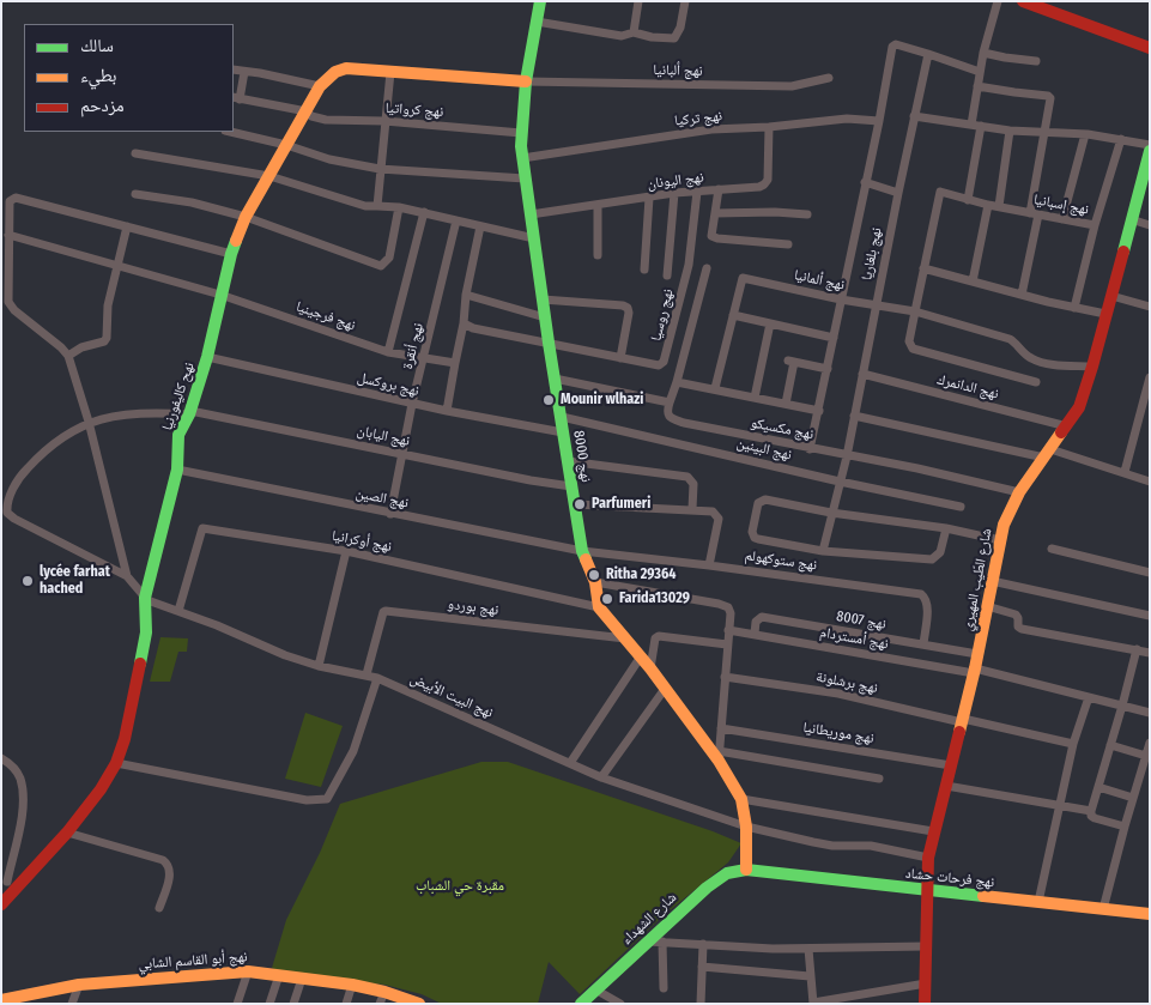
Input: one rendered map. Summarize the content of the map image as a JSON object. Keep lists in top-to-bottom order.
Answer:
{
  "streets": {
    "street": [
      "نهج ألبانيا",
      "نهج كرواتيا",
      "نهج تركيا",
      "نهج اليونان",
      "نهج إسبانيا",
      "نهج بلغاريا",
      "نهج ألمانيا",
      "نهج روسيا",
      "نهج فرجينيا",
      "نهج أنقرة",
      "نهج بروكسل",
      "نهج الدانمرك",
      "نهح كاليفورنيا",
      "نهج مكسيكو",
      "نهج اليابان",
      "نهج البينين",
      "نهج 8000",
      "نهج الصين",
      "نهج أوكرانيا",
      "نهج ستوكهولم",
      "شارع الطّيب المهيري",
      "نهج بوردو",
      "نهج 8007",
      "نهج أمستردام",
      "نهج برشلونة",
      "نهج البيت الأبيض",
      "نهج موريطانيا",
      "نهج فرحات حشاد",
      "شارع الشهداء",
      "نهج أبو القاسم الشابي"
    ]
  },
  "crossings": [
    ["نهج ألبانيا", "نهح كاليفورنيا"],
    ["نهج ألبانيا", "نهج 8000"],
    ["نهج كرواتيا", "نهح كاليفورنيا"],
    ["نهج كرواتيا", "نهج 8000"],
    ["نهج تركيا", "نهج اليونان"],
    ["نهج تركيا", "نهج 8000"],
    ["نهج اليونان", "نهج روسيا"],
    ["نهج اليونان", "نهج 8000"],
    ["نهج بلغاريا", "نهج ألمانيا"],
    ["نهج بلغاريا", "نهج الدانمرك"],
    ["نهج بلغاريا", "نهج مكسيكو"],
    ["نهج بلغاريا", "نهج البينين"],
    ["نهج ألمانيا", "شارع الطّيب المهيري"],
    ["نهج روسيا", "نهج 8000"],
    ["نهج فرجينيا", "نهج أنقرة"],
    ["نهج فرجينيا", "نهح كاليفورنيا"],
    ["نهج أنقرة", "نهج بروكسل"],
    ["نهج أنقرة", "نهج اليابان"],
    ["نهج أنقرة", "نهج الصين"],
    ["نهج بروكسل", "نهح كاليفورنيا"],
    ["نهج بروكسل", "نهج 8000"],
    ["نهج الدانمرك", "شارع الطّيب المهيري"],
    ["نهح كاليفورنيا", "نهج اليابان"],
    ["نهح كاليفورنيا", "نهج 8000"],
    ["نهح كاليفورنيا", "نهج الصين"],
    ["نهح كاليفورنيا", "نهج البيت الأبيض"],
    ["نهج مكسيكو", "شارع الطّيب المهيري"],
    ["نهج اليابان", "نهج 8000"],
    ["نهج البينين", "نهج 8000"],
    ["نهج 8000", "نهج الصين"],
    ["نهج 8000", "نهج أوكرانيا"],
    ["نهج 8000", "نهج ستوكهولم"],
    ["نهج الصين", "نهج ستوكهولم"],
    ["نهج أوكرانيا", "نهج البيت الأبيض"],
    ["نهج ستوكهولم", "نهج 8007"],
    ["شارع الطّيب المهيري", "نهج 8007"],
    ["شارع الطّيب المهيري", "نهج أمستردام"],
    ["شارع الطّيب المهيري", "نهج برشلونة"],
    ["شارع الطّيب المهيري", "نهج البيت الأبيض"],
    ["شارع الطّيب المهيري", "نهج موريطانيا"],
    ["شارع الطّيب المهيري", "نهج فرحات حشاد"],
    ["نهج بوردو", "نهج البيت الأبيض"],
    ["نهج 8007", "نهج أمستردام"],
    ["نهج فرحات حشاد", "شارع الشهداء"]
  ],
  "parks": ["مقبرة حي الشباب"],
  "places": [
    "Mounir wlhazi",
    "Parfumeri",
    "Ritha 29364",
    "lycée farhat hached",
    "Farida13029"
  ],
  "legend": ["سالك", "بطيء", "مزدحم"]
}
